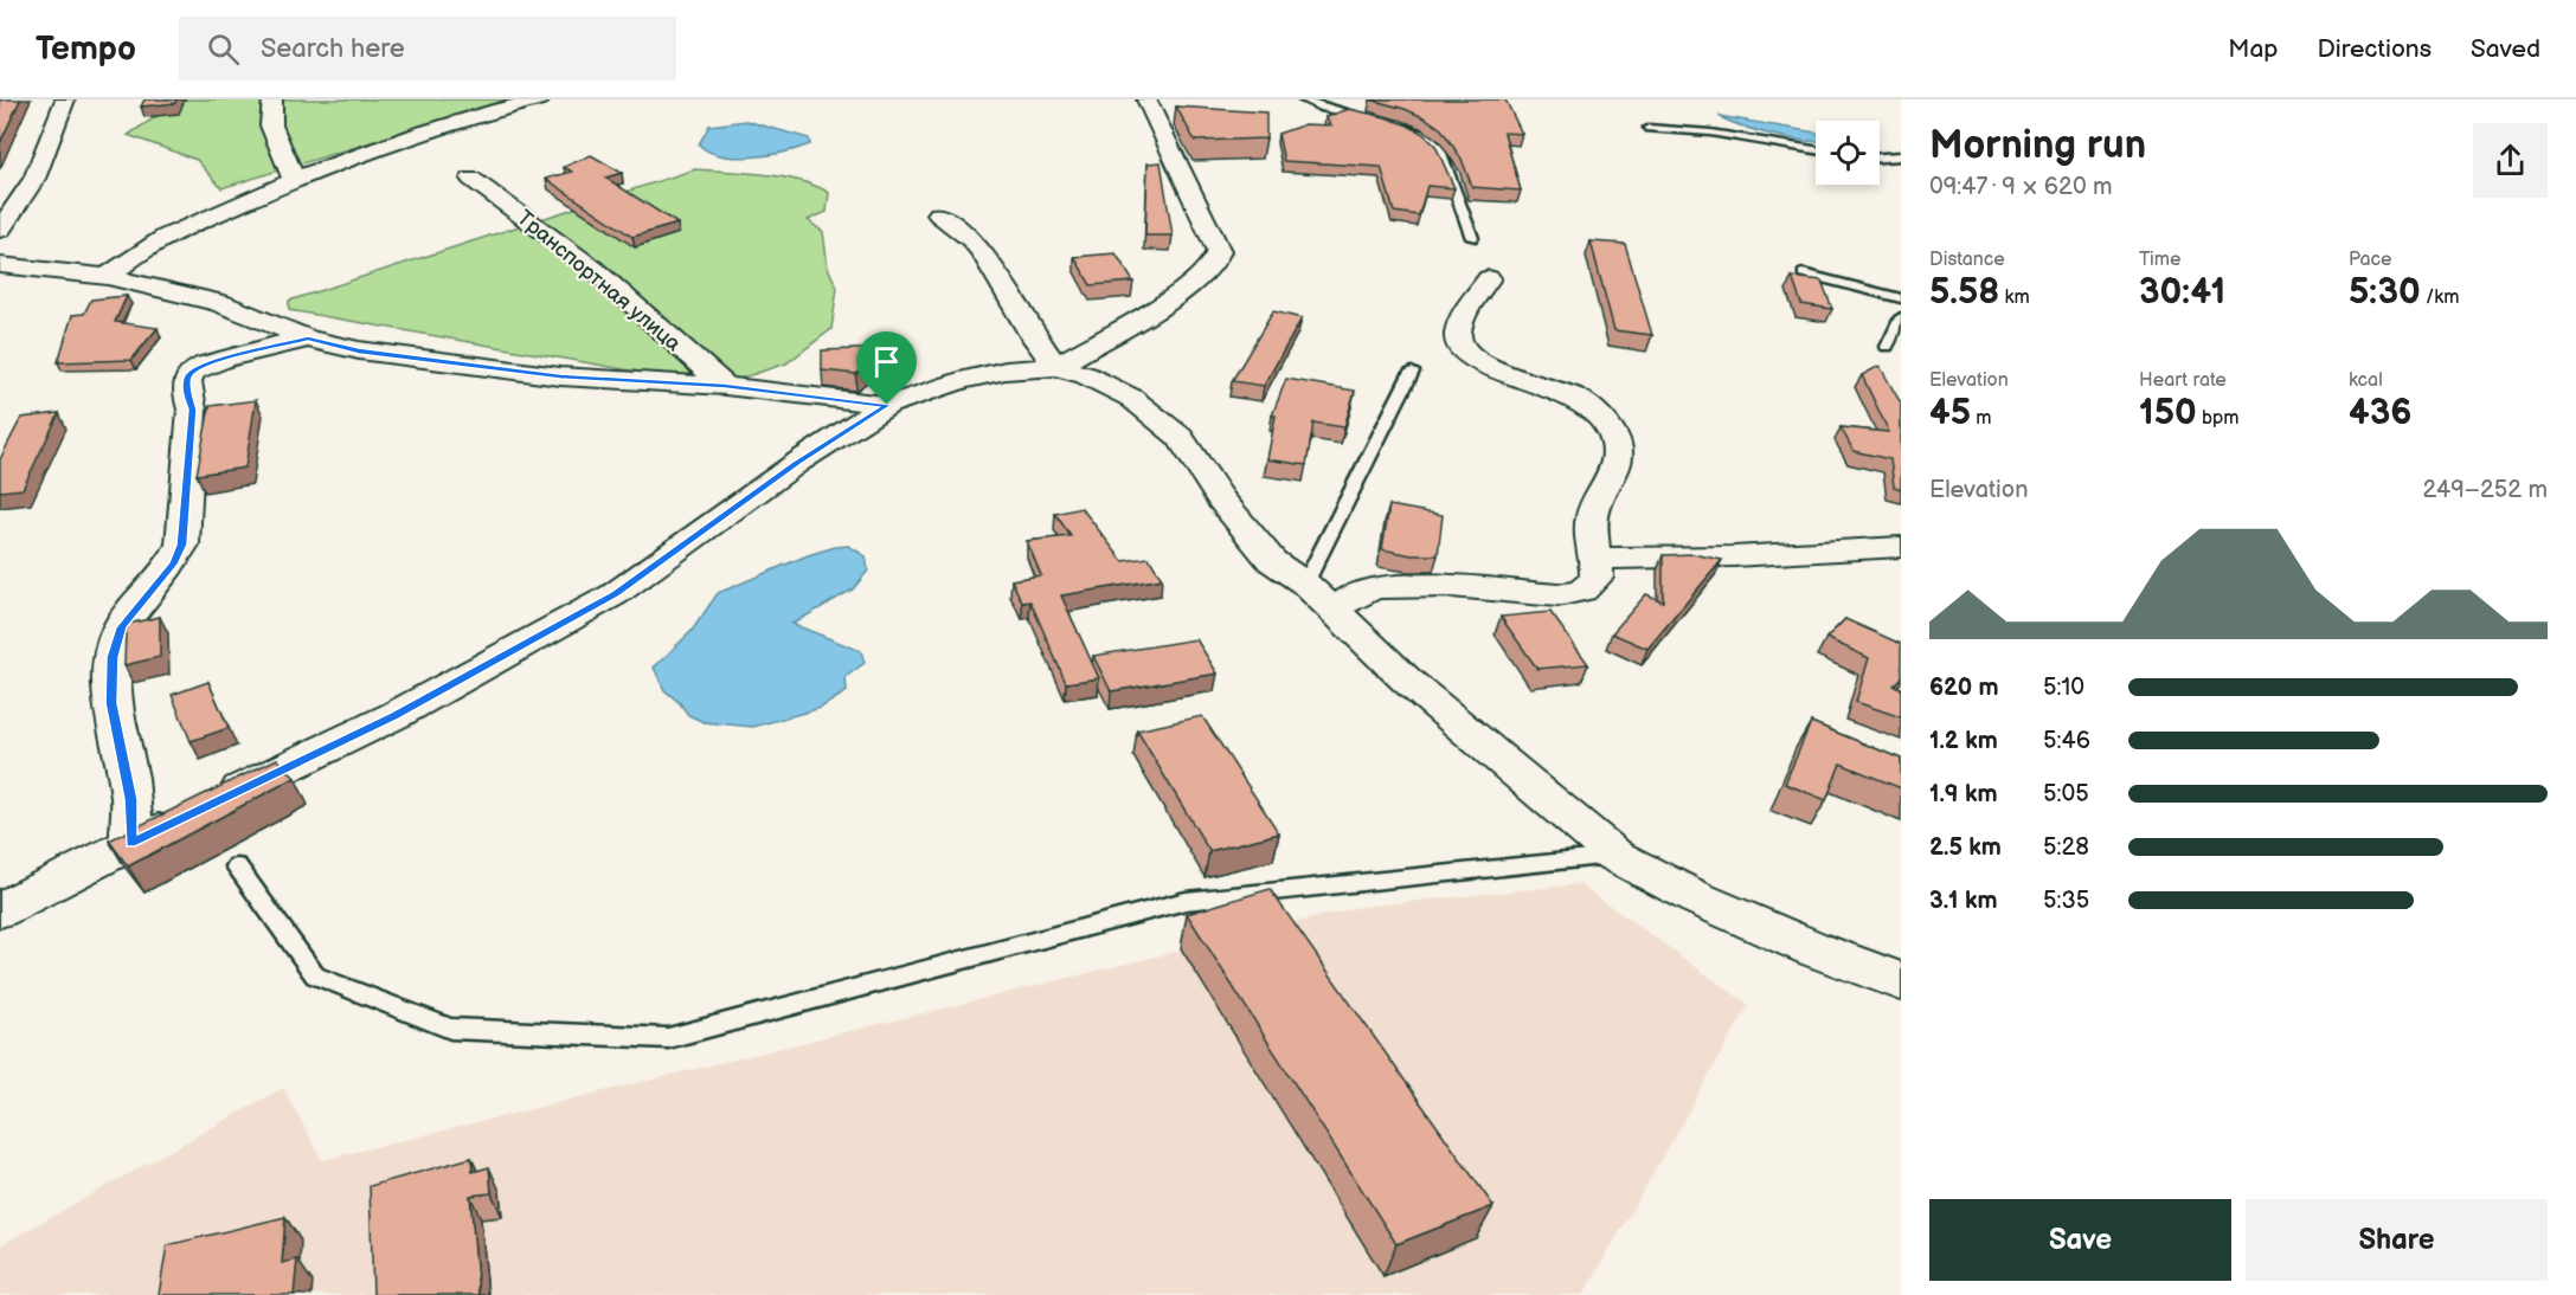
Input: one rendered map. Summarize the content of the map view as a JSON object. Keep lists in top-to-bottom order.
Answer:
{
  "streets": {
    "street": ["Транспортная улица"]
  },
  "page": {
    "header": "Tempo",
    "search": "Search here",
    "nav": ["Map", "Directions", "Saved"],
    "heading": ["Morning run", "09:47 · 9 × 620 m"],
    "stats": [
      ["Distance", "5.58 km"],
      ["Time", "30:41"],
      ["Pace", "5:30 /km"],
      ["Elevation", "45 m"],
      ["Heart rate", "150 bpm"],
      ["kcal", "436"]
    ],
    "chart": ["Elevation", "249–252 m"],
    "list": [
      {
        "name": "620 m",
        "note": "5:10"
      },
      {
        "name": "1.2 km",
        "note": "5:46"
      },
      {
        "name": "1.9 km",
        "note": "5:05"
      },
      {
        "name": "2.5 km",
        "note": "5:28"
      },
      {
        "name": "3.1 km",
        "note": "5:35"
      }
    ],
    "buttons": ["Save", "Share"]
  }
}
